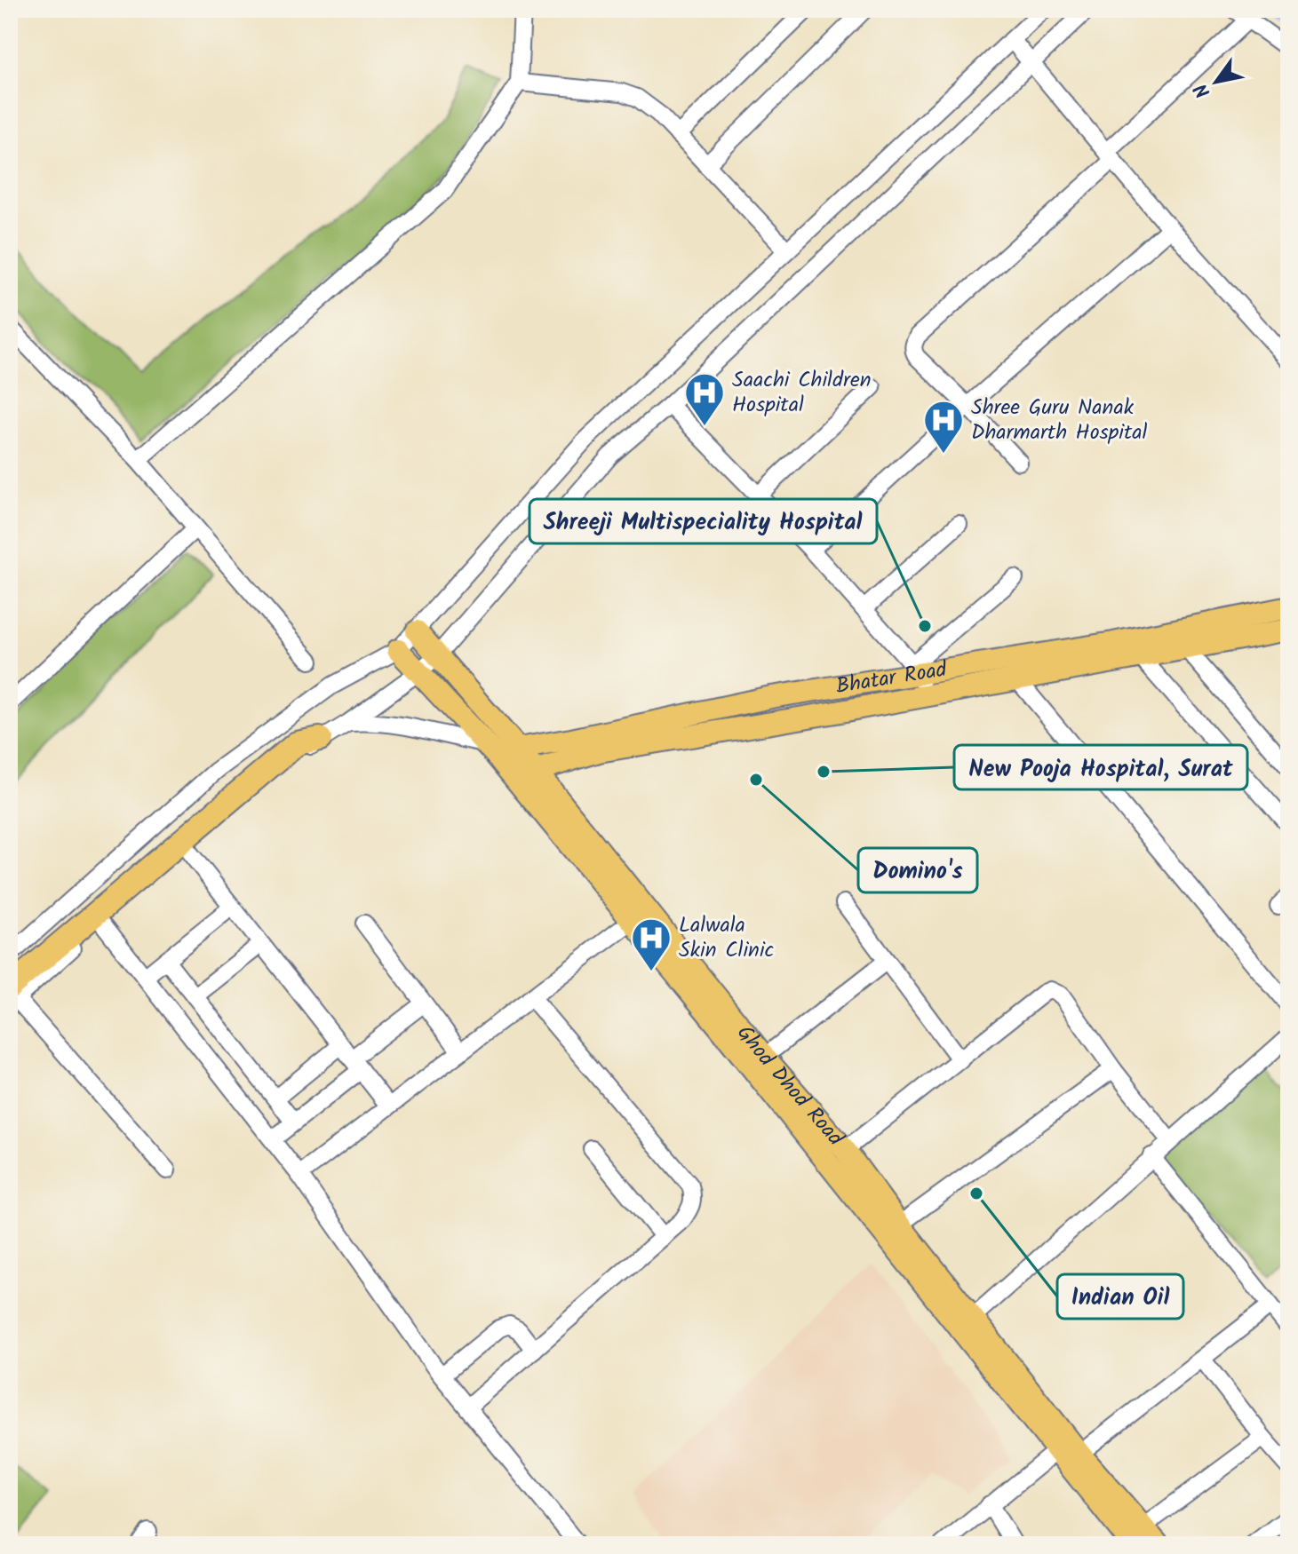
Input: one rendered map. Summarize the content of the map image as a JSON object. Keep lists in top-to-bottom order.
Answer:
{
  "streets": {
    "main road": ["Bhatar Road", "Ghod Dhod Road"]
  },
  "crossings": [
    ["Bhatar Road", "Ghod Dhod Road"]
  ],
  "places": {
    "hospital": ["Saachi Children Hospital", "Shree Guru Nanak Dharmarth Hospital", "Lalwala Skin Clinic"],
    "other": [
      "Shreeji Multispeciality Hospital",
      "New Pooja Hospital, Surat",
      "Domino's",
      "Indian Oil"
    ]
  },
  "north": "bottom left"
}
